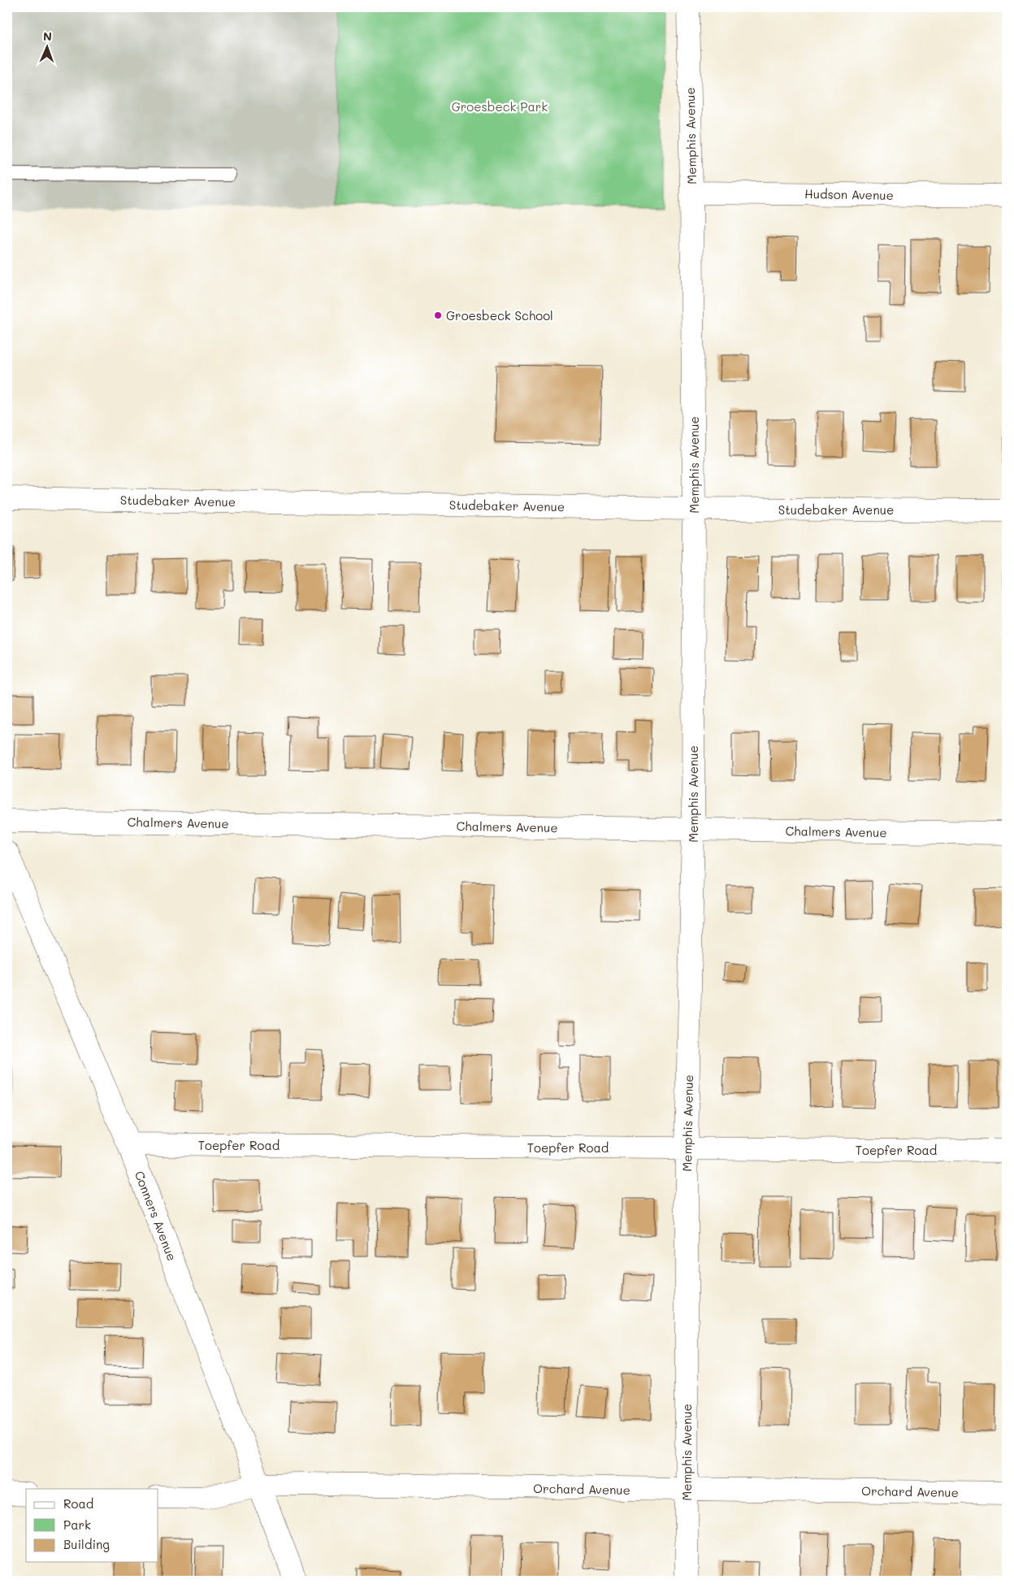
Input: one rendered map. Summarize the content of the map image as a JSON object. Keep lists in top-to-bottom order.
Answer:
{
  "streets": {
    "street": [
      "Memphis Avenue",
      "Hudson Avenue",
      "Studebaker Avenue",
      "Chalmers Avenue",
      "Toepfer Road",
      "Conners Avenue",
      "Orchard Avenue"
    ]
  },
  "crossings": [
    ["Memphis Avenue", "Hudson Avenue"],
    ["Memphis Avenue", "Studebaker Avenue"],
    ["Memphis Avenue", "Chalmers Avenue"],
    ["Memphis Avenue", "Toepfer Road"],
    ["Memphis Avenue", "Orchard Avenue"],
    ["Toepfer Road", "Conners Avenue"],
    ["Conners Avenue", "Orchard Avenue"]
  ],
  "parks": ["Groesbeck Park"],
  "places": ["Groesbeck School"],
  "legend": ["Road", "Park", "Building"],
  "north": "top"
}
